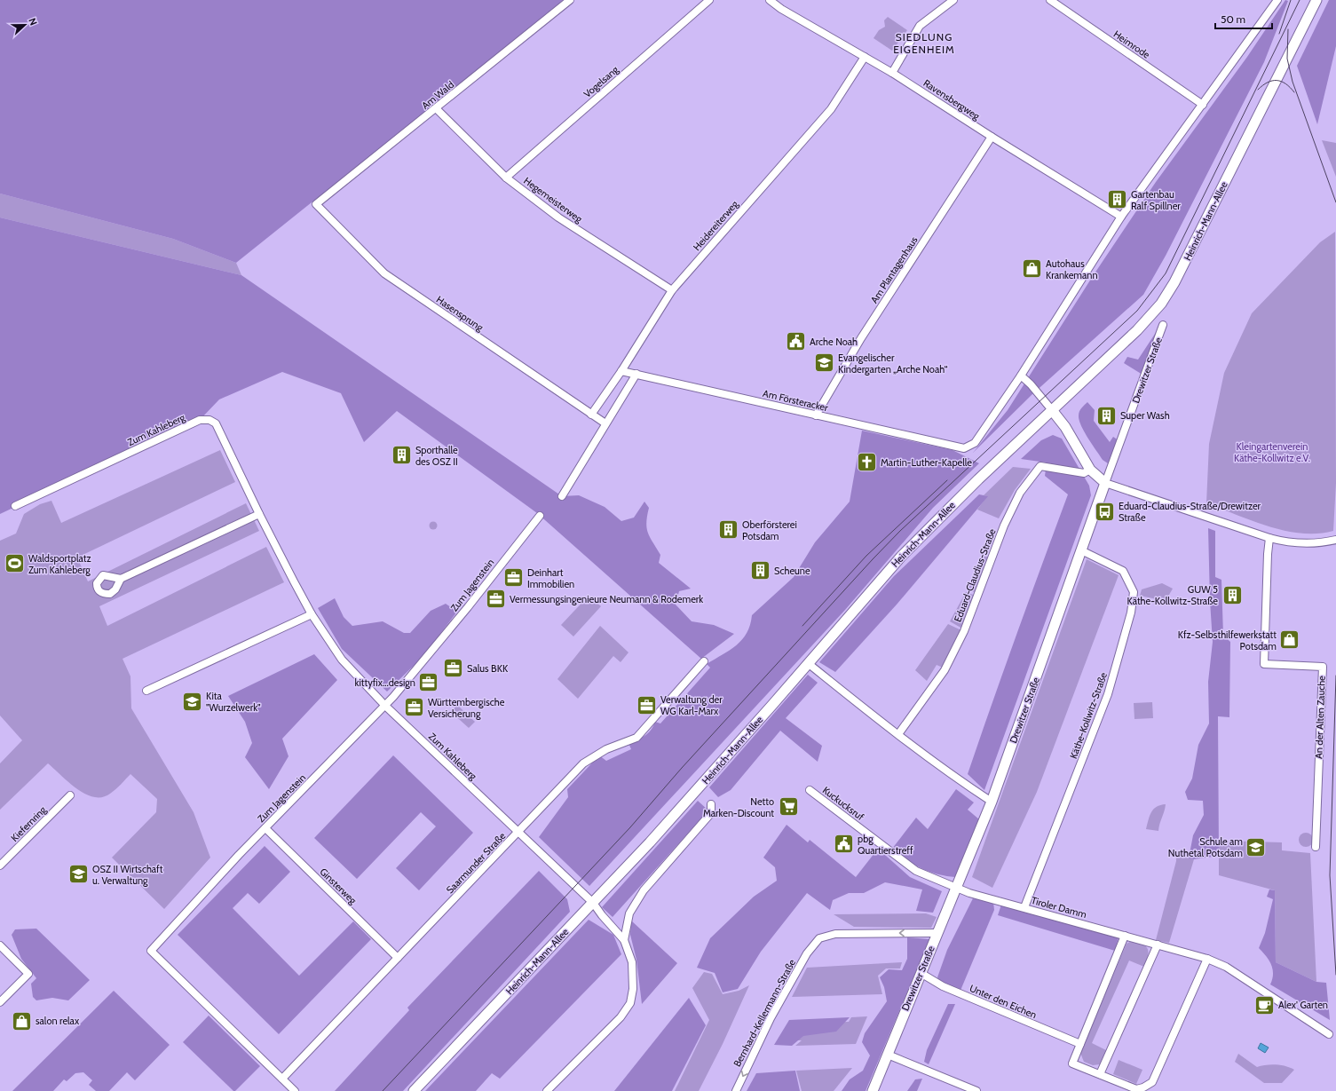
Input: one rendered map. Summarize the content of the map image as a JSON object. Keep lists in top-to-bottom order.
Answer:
{
  "streets": {
    "main road": ["Heinrich-Mann-Allee", "Drewitzer Straße"],
    "street": [
      "Heimrode",
      "Vogelsang",
      "Am Wald",
      "Ravensbergweg",
      "Hegemeisterweg",
      "Heidereiterweg",
      "Am Plantagenhaus",
      "Hasensprung",
      "Am Försteracker",
      "Zum Kahleberg",
      "Eduard-Claudius-Straße",
      "Zum Jagenstein",
      "Käthe-Kollwitz-Straße",
      "An der Alten Zauche",
      "Kuckucksruf",
      "Kiefernring",
      "Saarmunder Straße",
      "Ginsterweg",
      "Tiroler Damm",
      "Unter den Eichen",
      "Bernhard-Kellermann-Straße"
    ]
  },
  "crossings": [
    ["Vogelsang", "Hegemeisterweg"],
    ["Am Wald", "Hegemeisterweg"],
    ["Am Wald", "Hasensprung"],
    ["Ravensbergweg", "Heidereiterweg"],
    ["Ravensbergweg", "Am Plantagenhaus"],
    ["Hegemeisterweg", "Heidereiterweg"],
    ["Heinrich-Mann-Allee", "Zum Kahleberg"],
    ["Heidereiterweg", "Hasensprung"],
    ["Heidereiterweg", "Am Försteracker"],
    ["Am Plantagenhaus", "Am Försteracker"],
    ["Drewitzer Straße", "Käthe-Kollwitz-Straße"],
    ["Drewitzer Straße", "Kuckucksruf"],
    ["Drewitzer Straße", "Tiroler Damm"],
    ["Drewitzer Straße", "Unter den Eichen"],
    ["Drewitzer Straße", "Bernhard-Kellermann-Straße"],
    ["Zum Kahleberg", "Zum Jagenstein"],
    ["Zum Kahleberg", "Saarmunder Straße"],
    ["Zum Jagenstein", "Saarmunder Straße"],
    ["Zum Jagenstein", "Ginsterweg"],
    ["Käthe-Kollwitz-Straße", "Tiroler Damm"],
    ["Kuckucksruf", "Tiroler Damm"],
    ["Saarmunder Straße", "Ginsterweg"]
  ],
  "one_way": ["Bernhard-Kellermann-Straße"],
  "districts": ["SIEDLUNG EIGENHEIM"],
  "parks": ["Kleingartenverein Käthe-Kollwitz e.V."],
  "places": {
    "building": [
      "Gartenbau Ralf Spillner",
      "Super Wash",
      "Sporthalle des OSZ II",
      "Oberförsterei Potsdam",
      "Scheune",
      "GUW 5 Käthe-Kollwitz-Straße"
    ],
    "shop": ["Autohaus Krankemann", "Kfz-Selbsthilfewerkstatt Potsdam", "salon relax"],
    "public building": ["Arche Noah", "pbg Quartierstreff"],
    "school or university": [
      "Evangelischer Kindergarten „Arche Noah“",
      "Kita \"Wurzelwerk\"",
      "Schule am Nuthetal Potsdam",
      "OSZ II Wirtschaft u. Verwaltung"
    ],
    "church": ["Martin-Luther-Kapelle"],
    "bus stop": ["Eduard-Claudius-Straße/Drewitzer Straße"],
    "sports": ["Waldsportplatz Zum Kahleberg"],
    "office": [
      "Deinhart Immobilien",
      "Vermessungsingenieure Neumann & Rodemerk",
      "Salus BKK",
      "kittyfix...design",
      "Verwaltung der WG Karl-Marx",
      "Württembergische Versicherung"
    ],
    "supermarket": ["Netto Marken-Discount"],
    "cafe": ["Alex' Garten"]
  },
  "scale_bar": "50 m",
  "north": "right"
}
